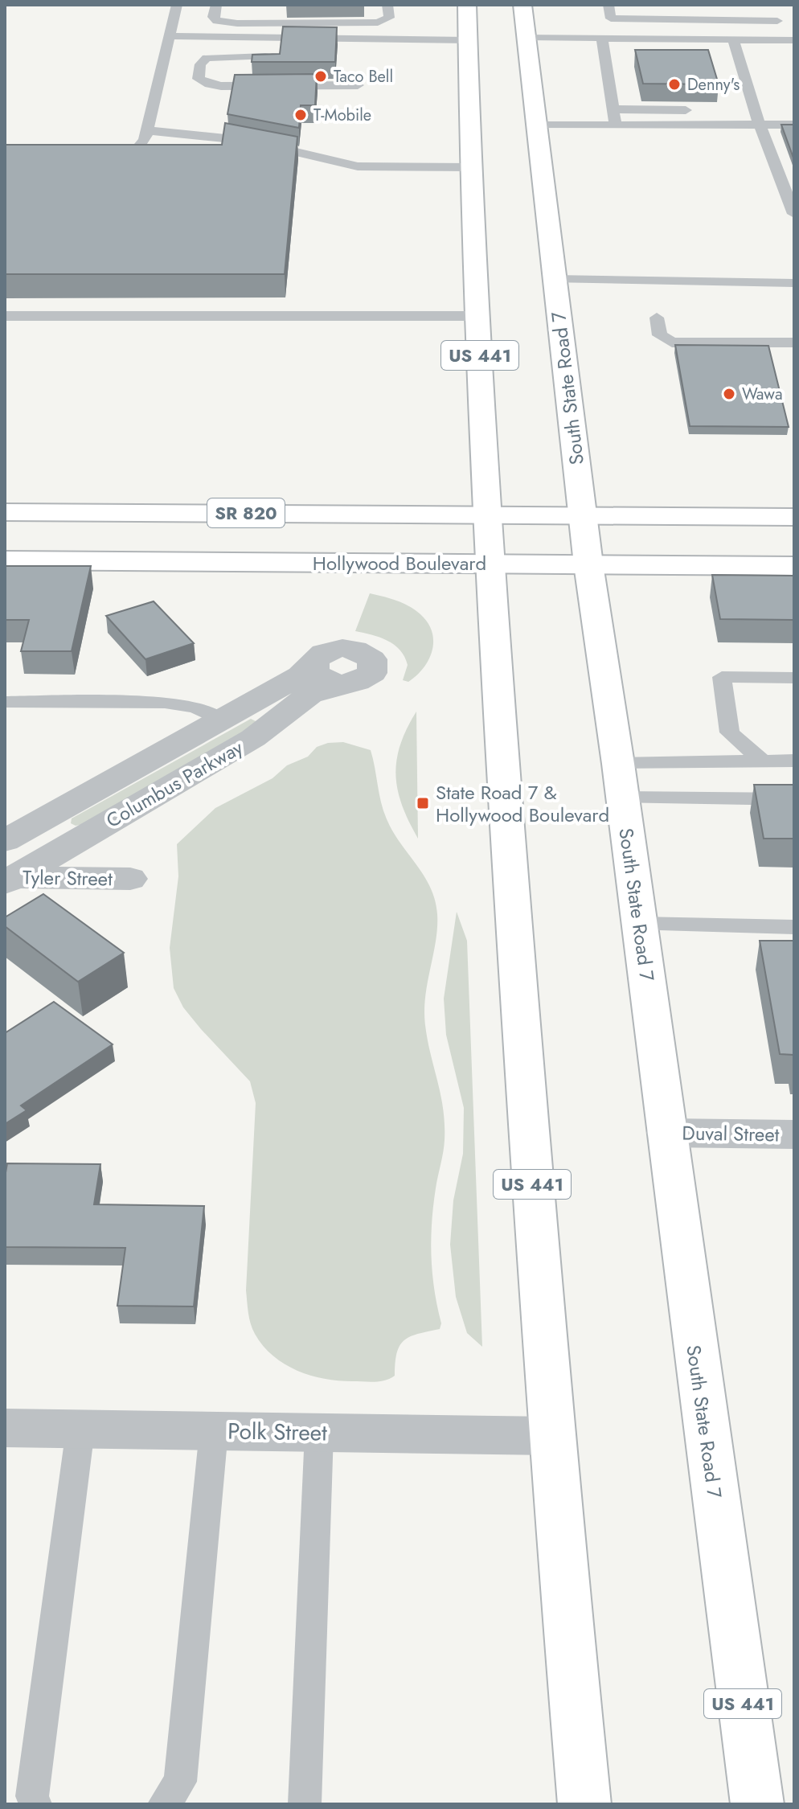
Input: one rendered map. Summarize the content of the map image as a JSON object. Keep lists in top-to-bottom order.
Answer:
{
  "streets": {
    "main road": [
      "US 441",
      "South State Road 7",
      "SR 820",
      "Hollywood Boulevard"
    ],
    "street": [
      "Columbus Parkway",
      "Tyler Street",
      "Duval Street",
      "Polk Street"
    ]
  },
  "crossings": [
    ["US 441", "SR 820"],
    ["US 441", "Hollywood Boulevard"],
    ["US 441", "Polk Street"],
    ["South State Road 7", "SR 820"],
    ["South State Road 7", "Hollywood Boulevard"],
    ["South State Road 7", "Duval Street"],
    ["Columbus Parkway", "Tyler Street"]
  ],
  "places": {
    "other": [
      "Taco Bell",
      "Denny's",
      "T-Mobile",
      "Wawa"
    ],
    "transit": ["State Road 7 & Hollywood Boulevard"]
  }
}
